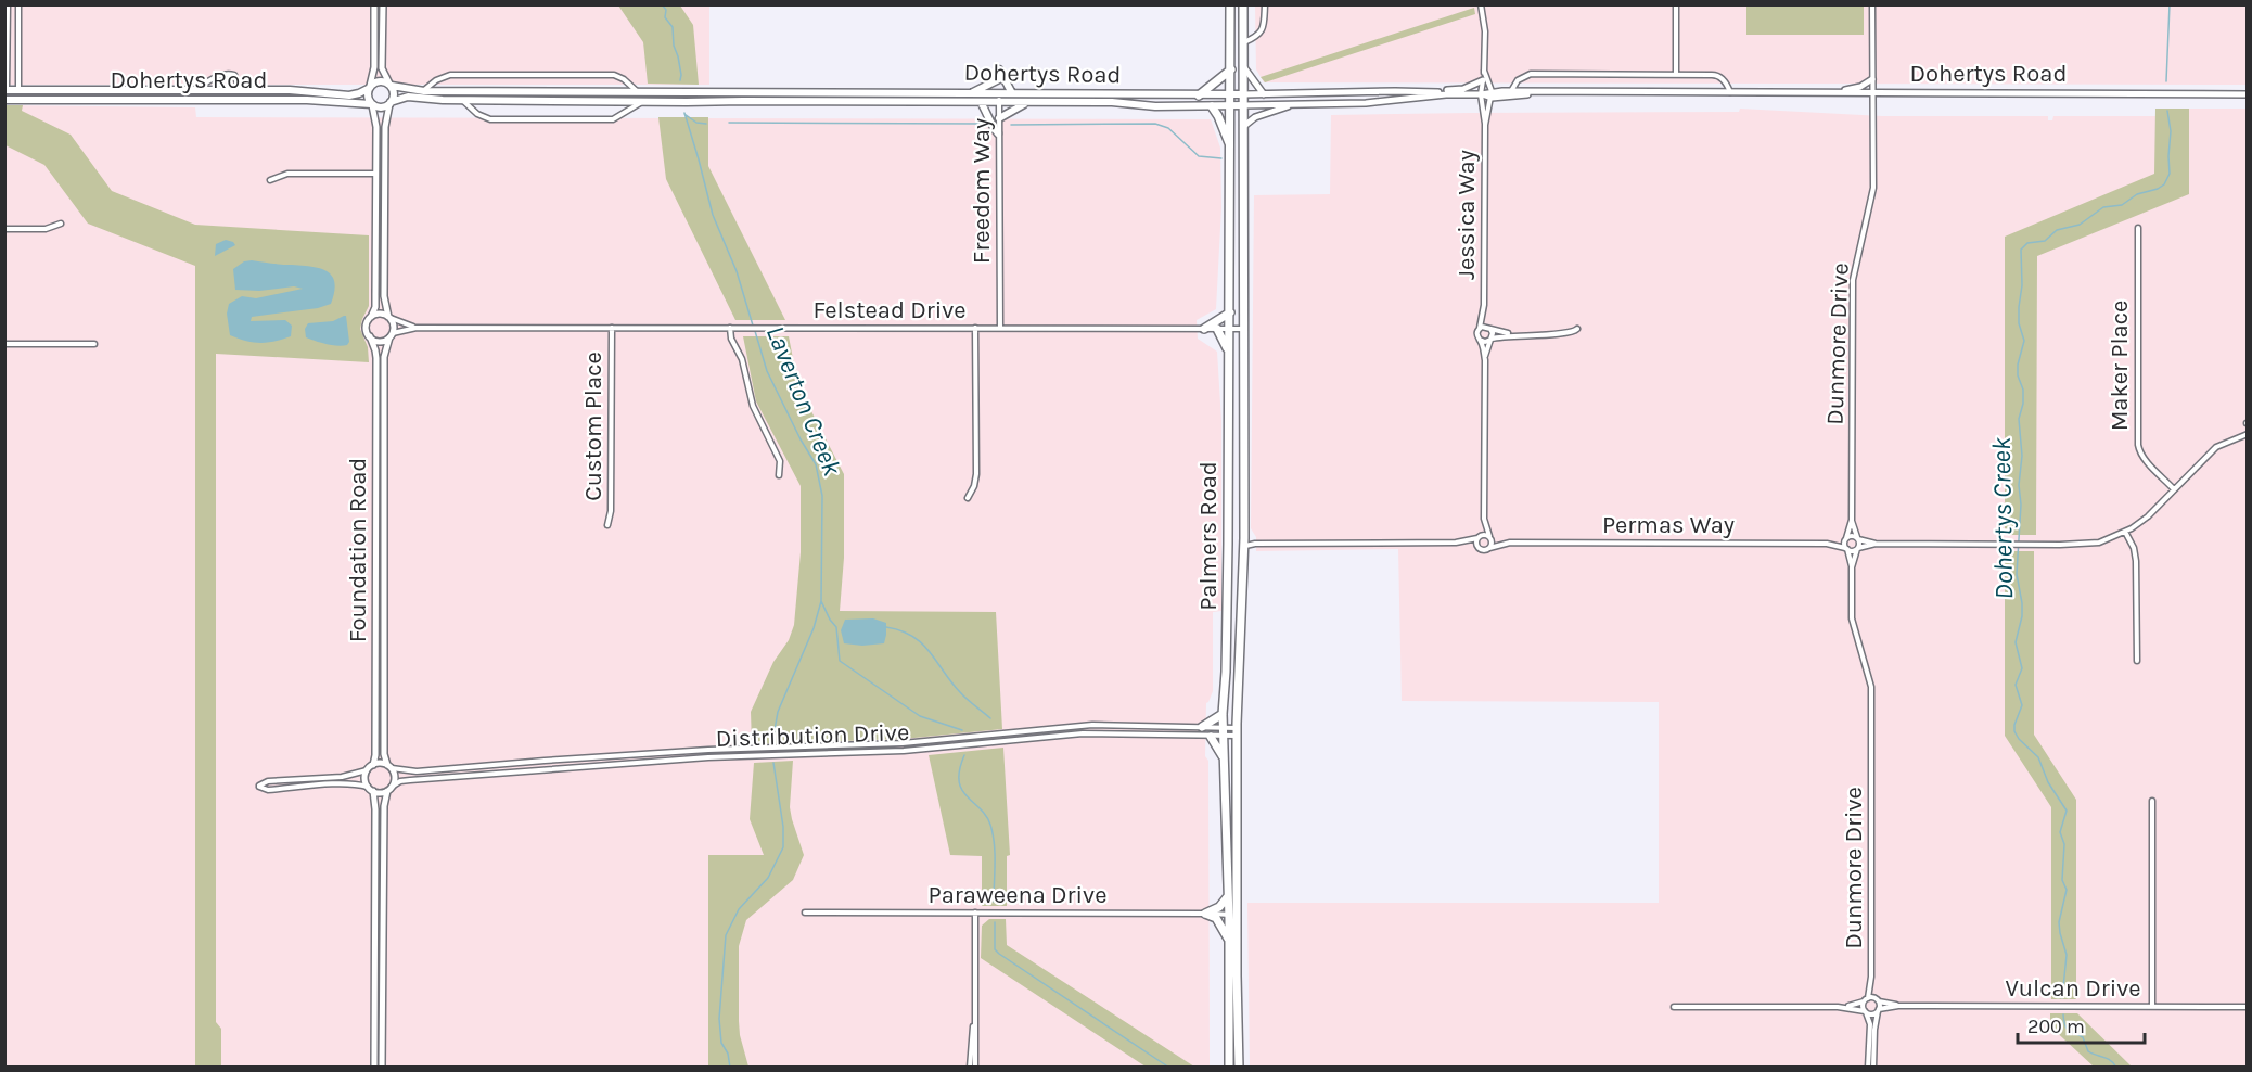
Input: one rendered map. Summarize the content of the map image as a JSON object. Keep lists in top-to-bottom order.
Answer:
{
  "streets": {
    "highway": ["Palmers Road"],
    "main road": ["Dohertys Road"],
    "street": [
      "Freedom Way",
      "Jessica Way",
      "Felstead Drive",
      "Dunmore Drive",
      "Maker Place",
      "Custom Place",
      "Permas Way",
      "Foundation Road",
      "Distribution Drive",
      "Paraweena Drive",
      "Vulcan Drive"
    ]
  },
  "crossings": [
    ["Dohertys Road", "Freedom Way"],
    ["Dohertys Road", "Jessica Way"],
    ["Dohertys Road", "Dunmore Drive"],
    ["Dohertys Road", "Palmers Road"],
    ["Freedom Way", "Felstead Drive"],
    ["Felstead Drive", "Custom Place"],
    ["Felstead Drive", "Palmers Road"],
    ["Felstead Drive", "Foundation Road"],
    ["Dunmore Drive", "Permas Way"],
    ["Dunmore Drive", "Vulcan Drive"],
    ["Palmers Road", "Distribution Drive"],
    ["Palmers Road", "Paraweena Drive"],
    ["Foundation Road", "Distribution Drive"]
  ],
  "water": ["Laverton Creek", "Dohertys Creek"],
  "scale_bar": "200 m"
}
